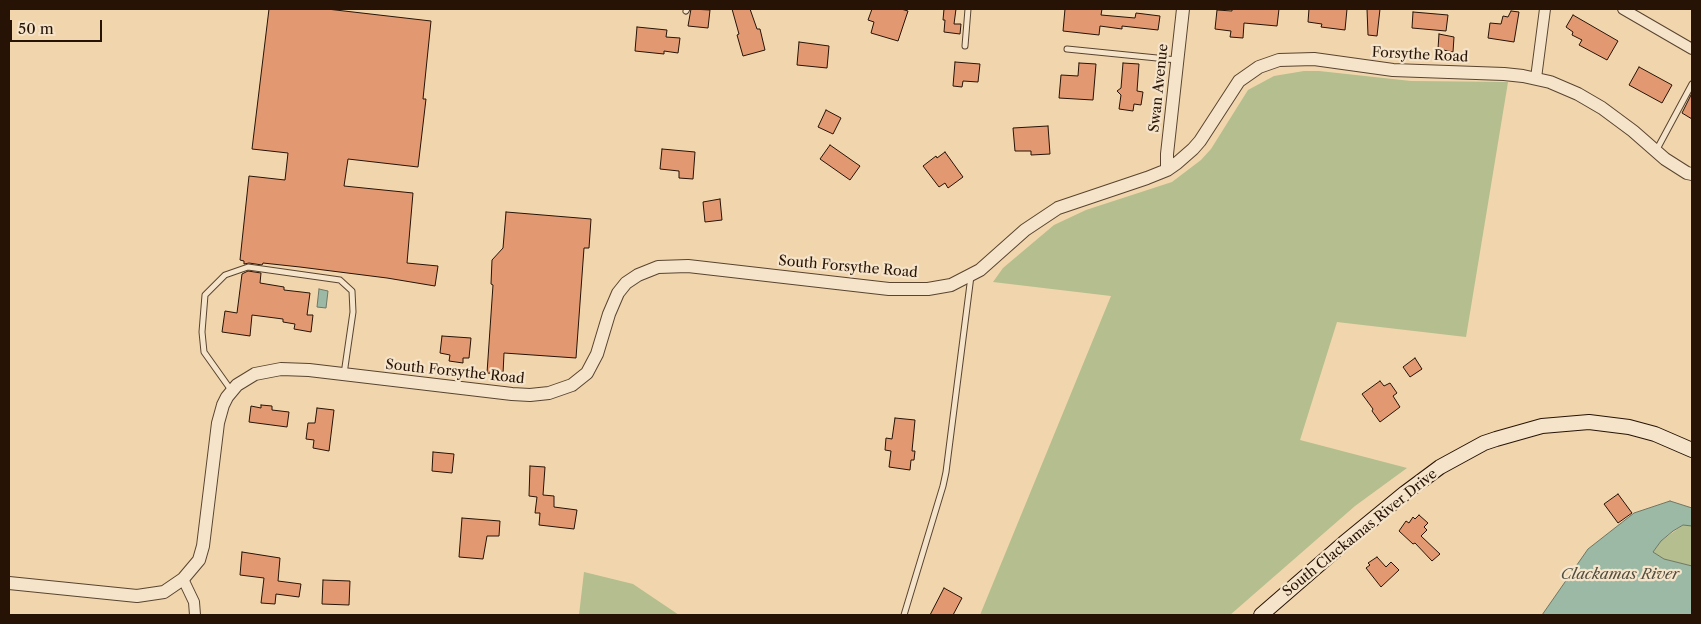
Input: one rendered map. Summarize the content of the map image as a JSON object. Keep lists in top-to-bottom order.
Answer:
{
  "streets": {
    "main road": ["South Clackamas River Drive"],
    "street": ["Forsythe Road", "Swan Avenue", "South Forsythe Road"]
  },
  "crossings": [
    ["Forsythe Road", "Swan Avenue"],
    ["Forsythe Road", "South Forsythe Road"],
    ["Swan Avenue", "South Forsythe Road"]
  ],
  "water": ["Clackamas River"],
  "scale_bar": "50 m"
}
